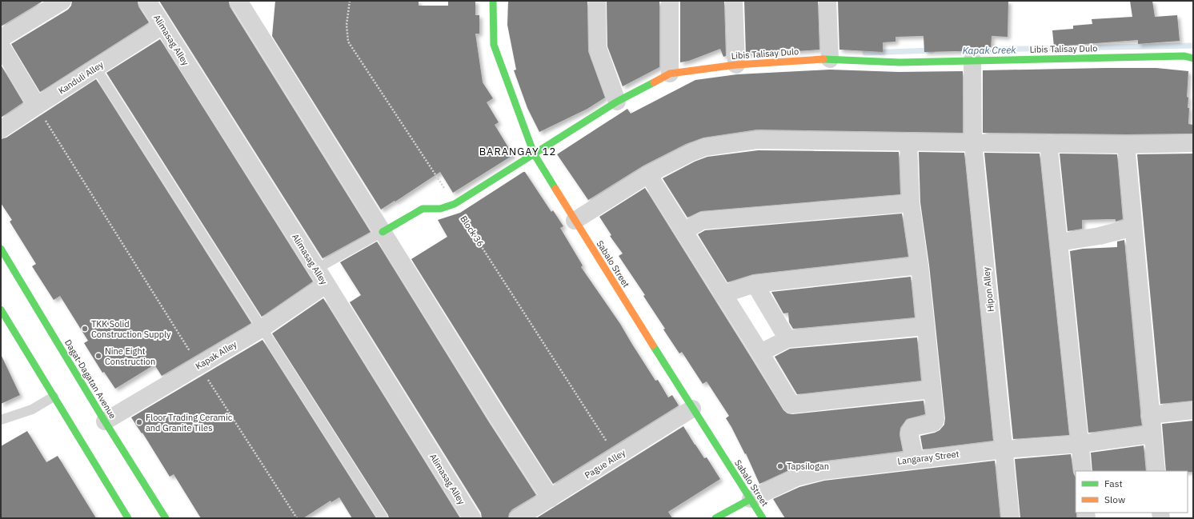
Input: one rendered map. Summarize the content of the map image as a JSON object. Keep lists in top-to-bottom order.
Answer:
{
  "streets": {
    "street": [
      "Alimasag Alley",
      "Libis Talisay Dulo",
      "Kanduli Alley",
      "Sabalo Street",
      "Hipon Alley",
      "Kapak Alley",
      "Dagat-Dagatan Avenue",
      "Langaray Street",
      "Pague Alley"
    ],
    "path": ["Block 36"]
  },
  "crossings": [
    ["Alimasag Alley", "Kanduli Alley"],
    ["Alimasag Alley", "Kapak Alley"],
    ["Libis Talisay Dulo", "Block 36"],
    ["Libis Talisay Dulo", "Sabalo Street"],
    ["Libis Talisay Dulo", "Hipon Alley"],
    ["Block 36", "Pague Alley"],
    ["Sabalo Street", "Langaray Street"],
    ["Sabalo Street", "Pague Alley"],
    ["Hipon Alley", "Langaray Street"],
    ["Kapak Alley", "Dagat-Dagatan Avenue"]
  ],
  "districts": ["BARANGAY 12"],
  "water": ["Kapak Creek"],
  "places": [
    "TKK Solid Construction Supply",
    "Nine Eight Construction",
    "Floor Trading Ceramic and Granite Tiles",
    "Tapsilogan"
  ],
  "legend": ["Fast", "Slow"]
}
